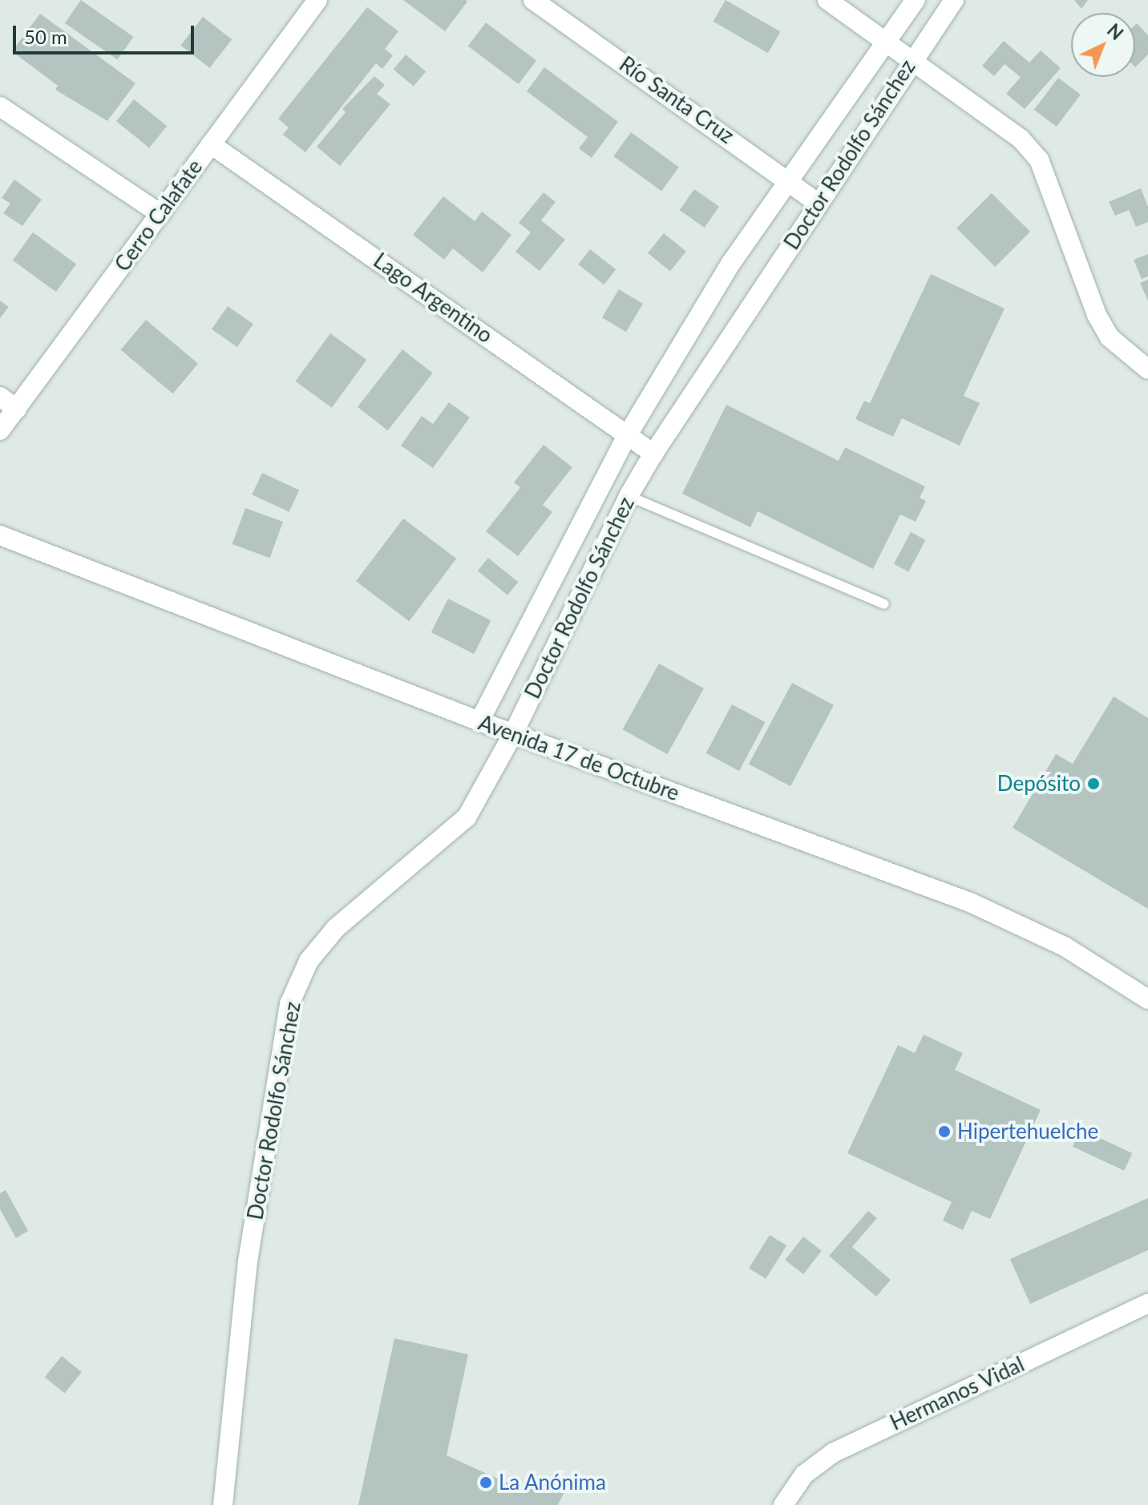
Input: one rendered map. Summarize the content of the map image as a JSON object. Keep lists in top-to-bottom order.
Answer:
{
  "streets": {
    "street": [
      "Río Santa Cruz",
      "Doctor Rodolfo Sánchez",
      "Cerro Calafate",
      "Lago Argentino",
      "Avenida 17 de Octubre",
      "Hermanos Vidal"
    ]
  },
  "crossings": [
    ["Río Santa Cruz", "Doctor Rodolfo Sánchez"],
    ["Doctor Rodolfo Sánchez", "Lago Argentino"],
    ["Doctor Rodolfo Sánchez", "Avenida 17 de Octubre"],
    ["Cerro Calafate", "Lago Argentino"]
  ],
  "places": ["Depósito", "Hipertehuelche", "La Anónima"],
  "scale_bar": "50 m",
  "north": "top right"
}
